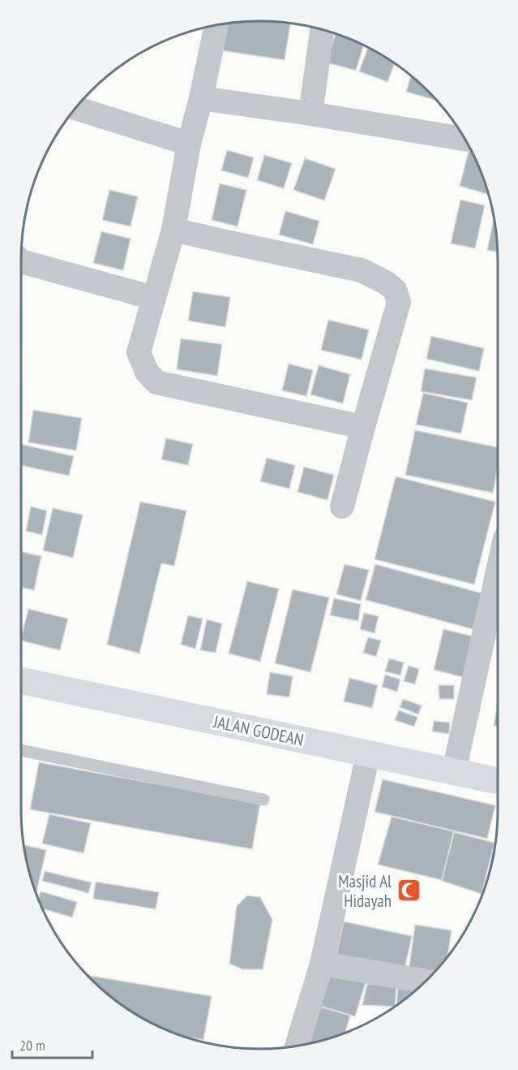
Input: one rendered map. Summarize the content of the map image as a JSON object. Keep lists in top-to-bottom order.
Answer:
{
  "streets": {
    "main road": ["JALAN GODEAN"]
  },
  "places": {
    "mosque": ["Masjid Al Hidayah"]
  },
  "scale_bar": "20 m"
}
